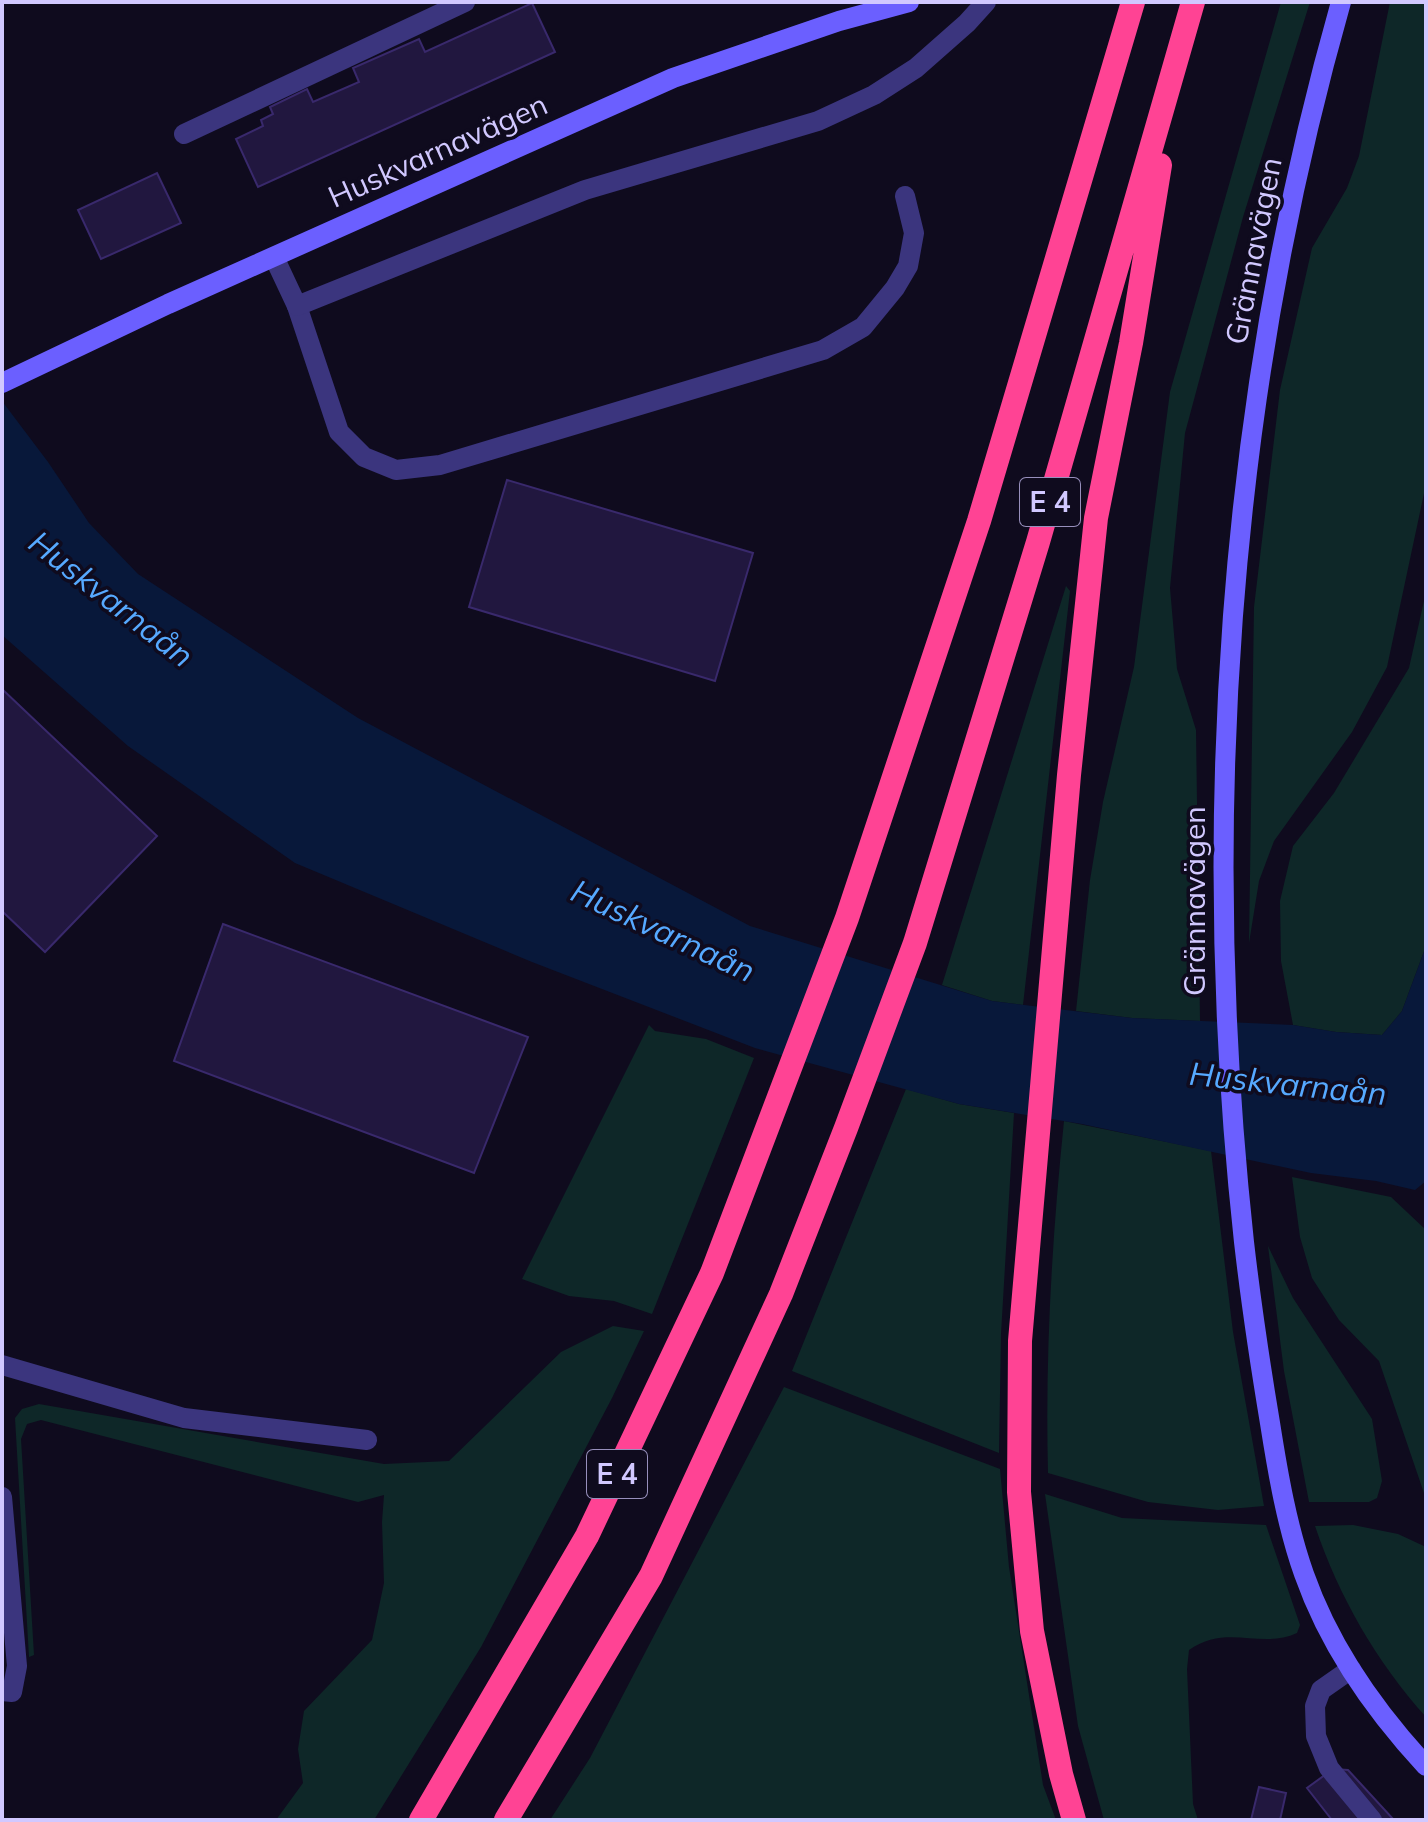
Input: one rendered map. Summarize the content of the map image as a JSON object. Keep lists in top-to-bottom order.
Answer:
{
  "streets": {
    "highway": ["E 4"],
    "main road": ["Huskvarnavägen", "Grännavägen"]
  },
  "water": ["Huskvarnaån"]
}
